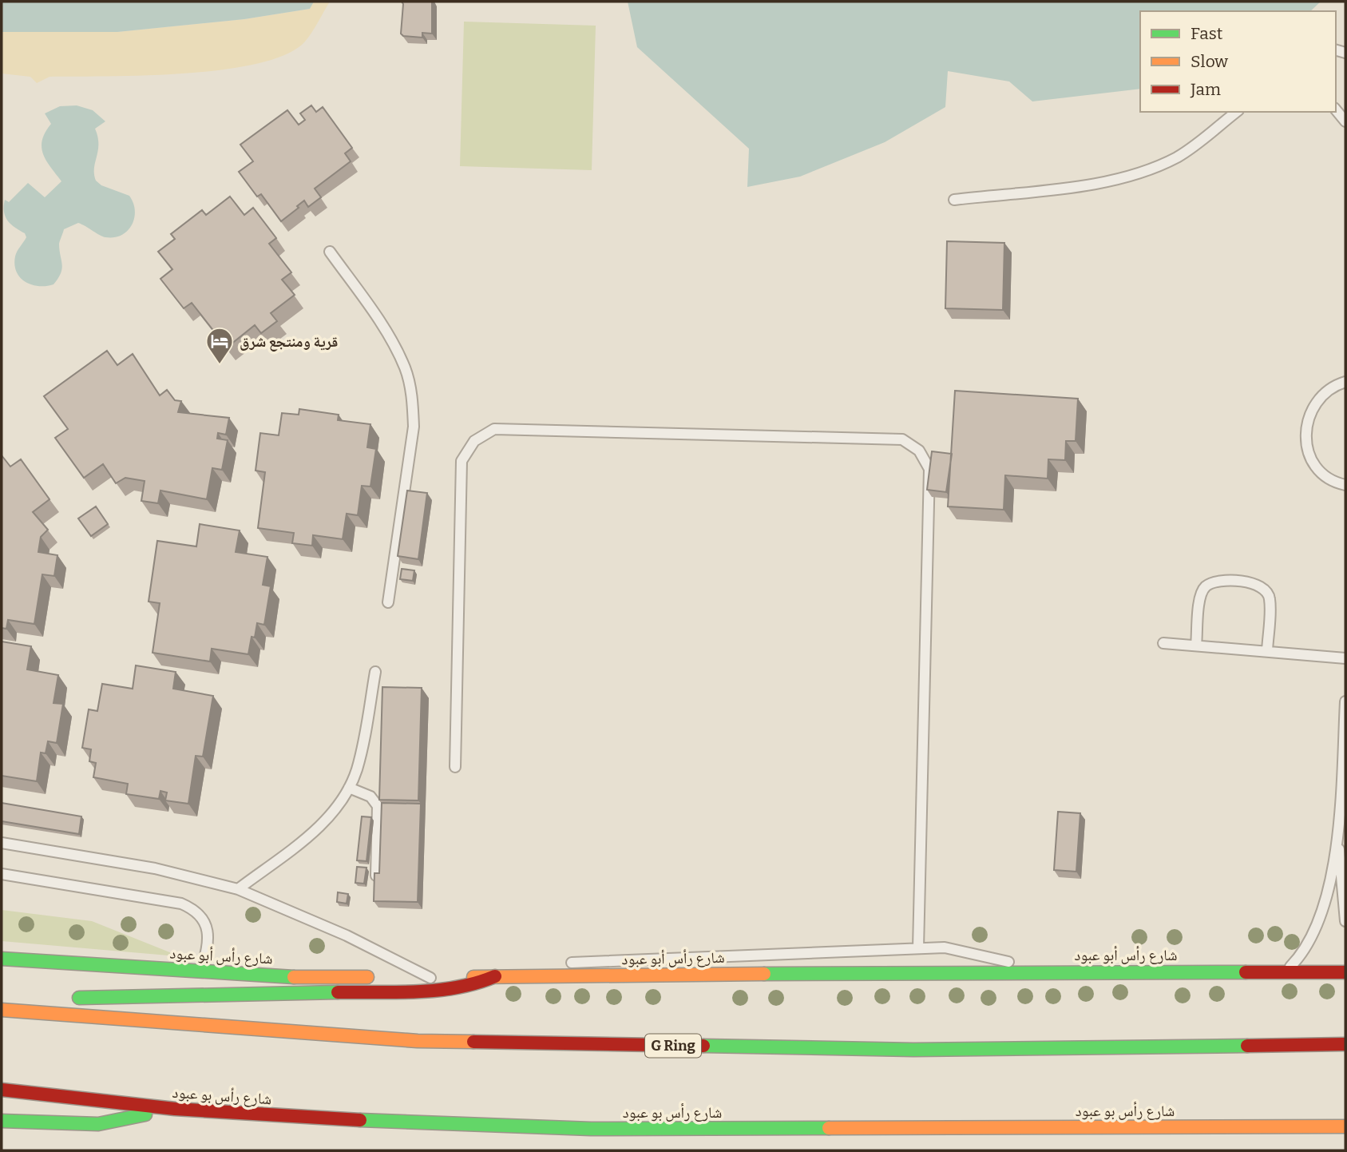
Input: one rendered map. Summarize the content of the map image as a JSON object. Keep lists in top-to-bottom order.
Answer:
{
  "streets": {
    "main road": ["شارع رأس أبو عبود", "G Ring", "شارع رأس بو عبود"]
  },
  "places": {
    "hotel": ["قرية ومنتجع شرق"]
  },
  "legend": ["Fast", "Slow", "Jam"]
}
